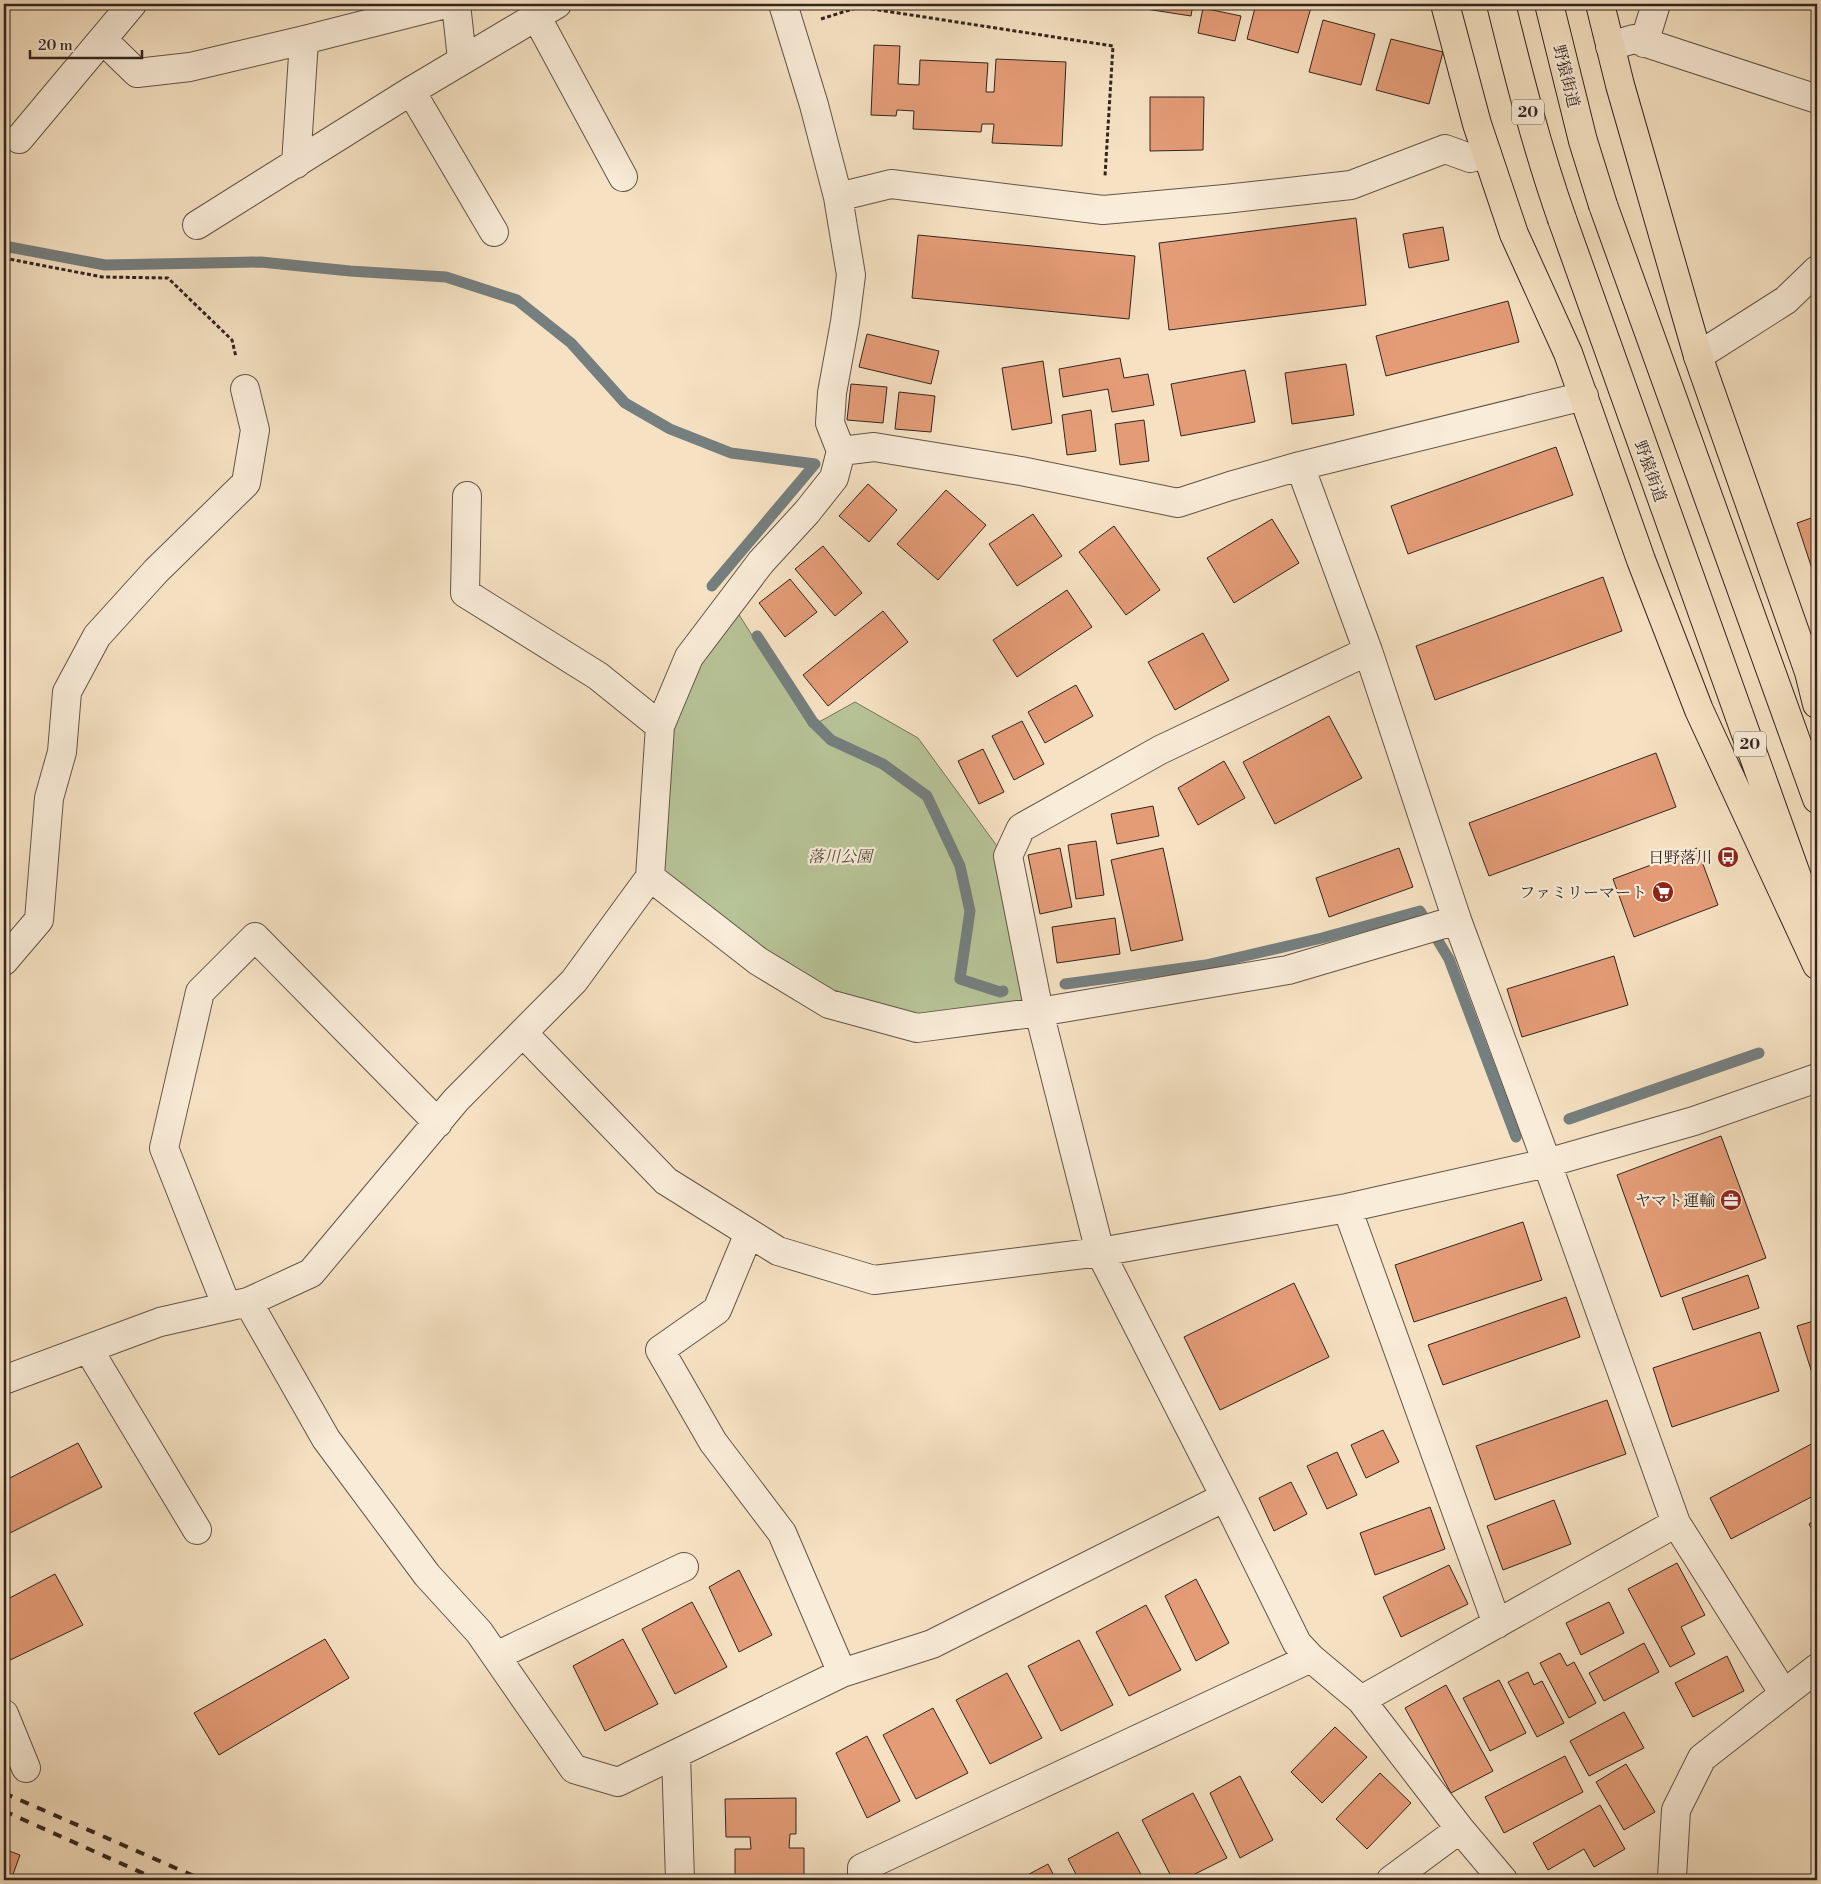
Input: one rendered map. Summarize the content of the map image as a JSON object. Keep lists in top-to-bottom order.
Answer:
{
  "streets": {
    "main road": ["野猿街道", "20"]
  },
  "parks": ["落川公園"],
  "places": {
    "bus stop": ["日野落川"],
    "supermarket": ["ファミリーマート"],
    "office": ["ヤマト運輸"]
  },
  "scale_bar": "20 m"
}
